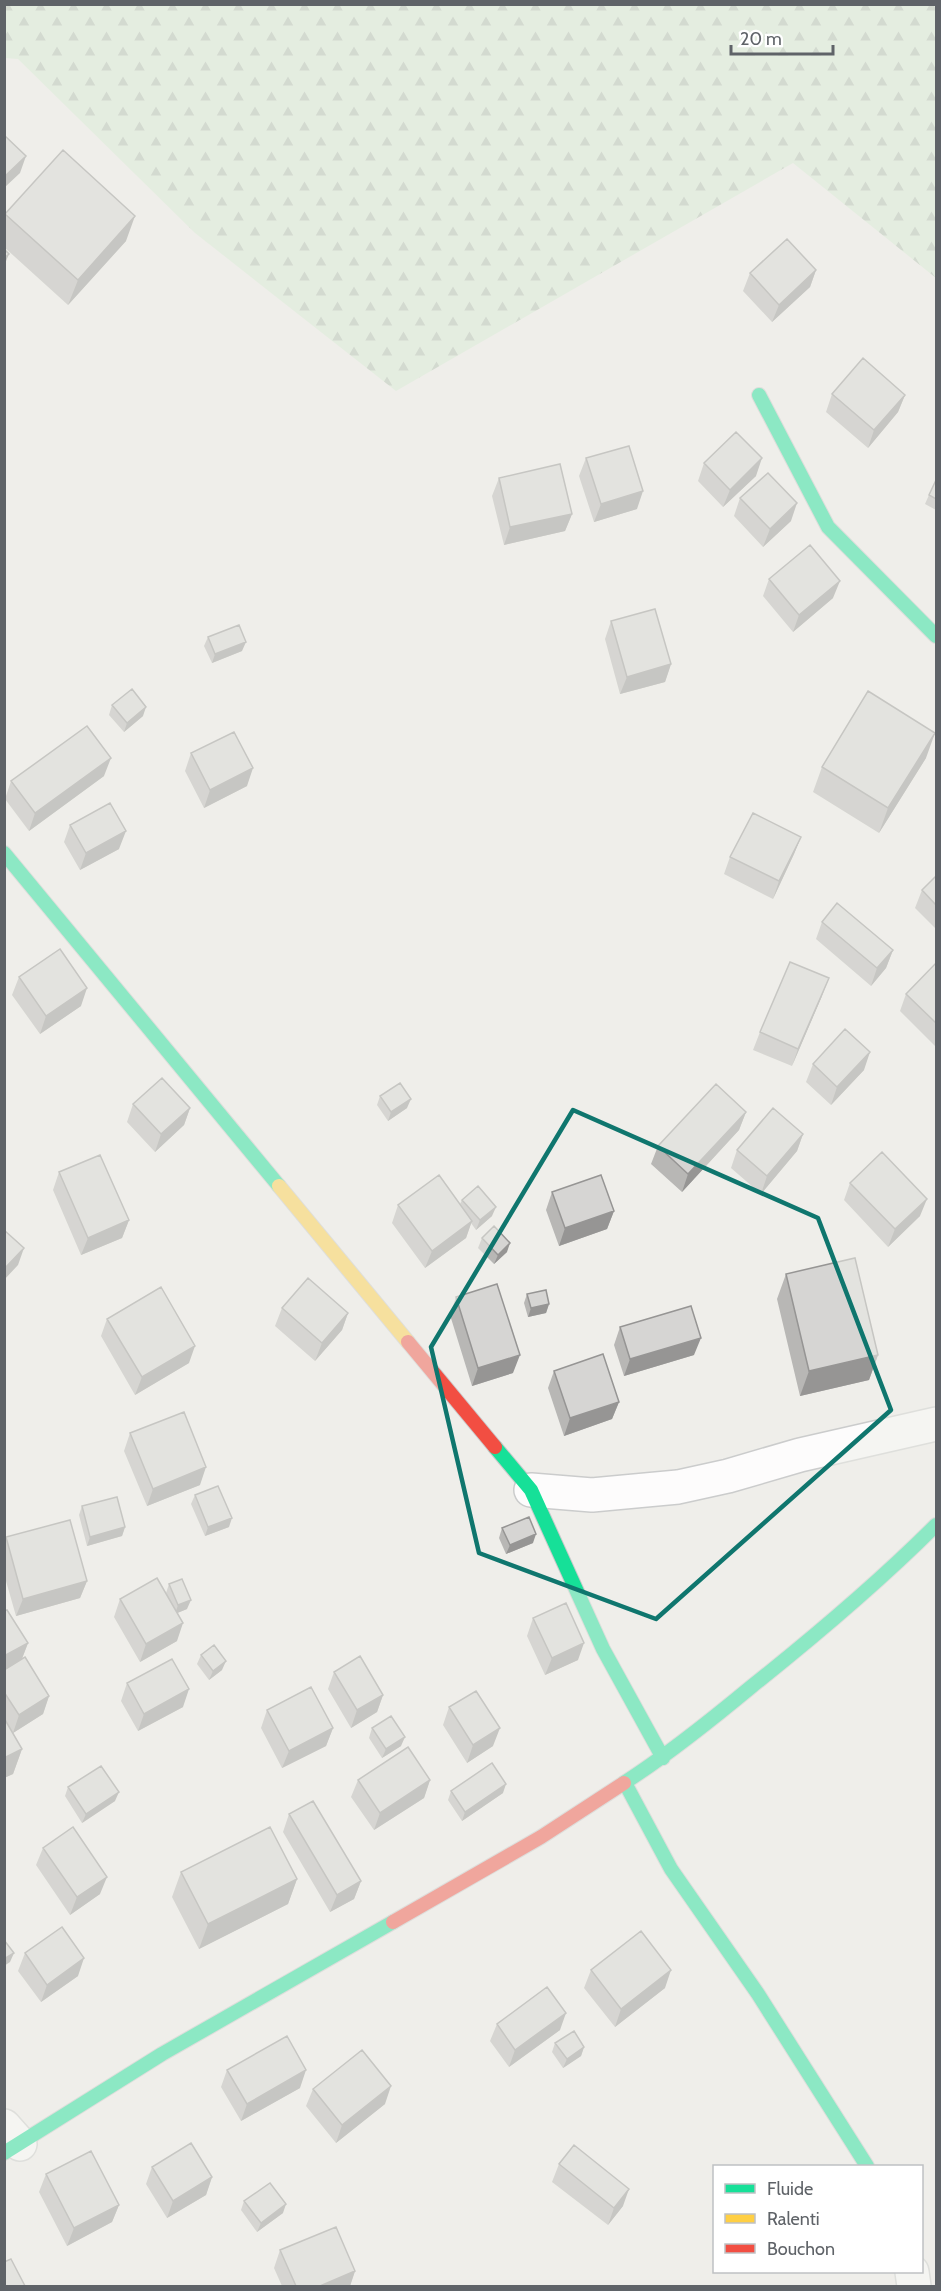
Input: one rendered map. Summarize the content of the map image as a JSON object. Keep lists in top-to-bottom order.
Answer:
{
  "legend": ["Fluide", "Ralenti", "Bouchon"],
  "scale_bar": "20 m"
}
